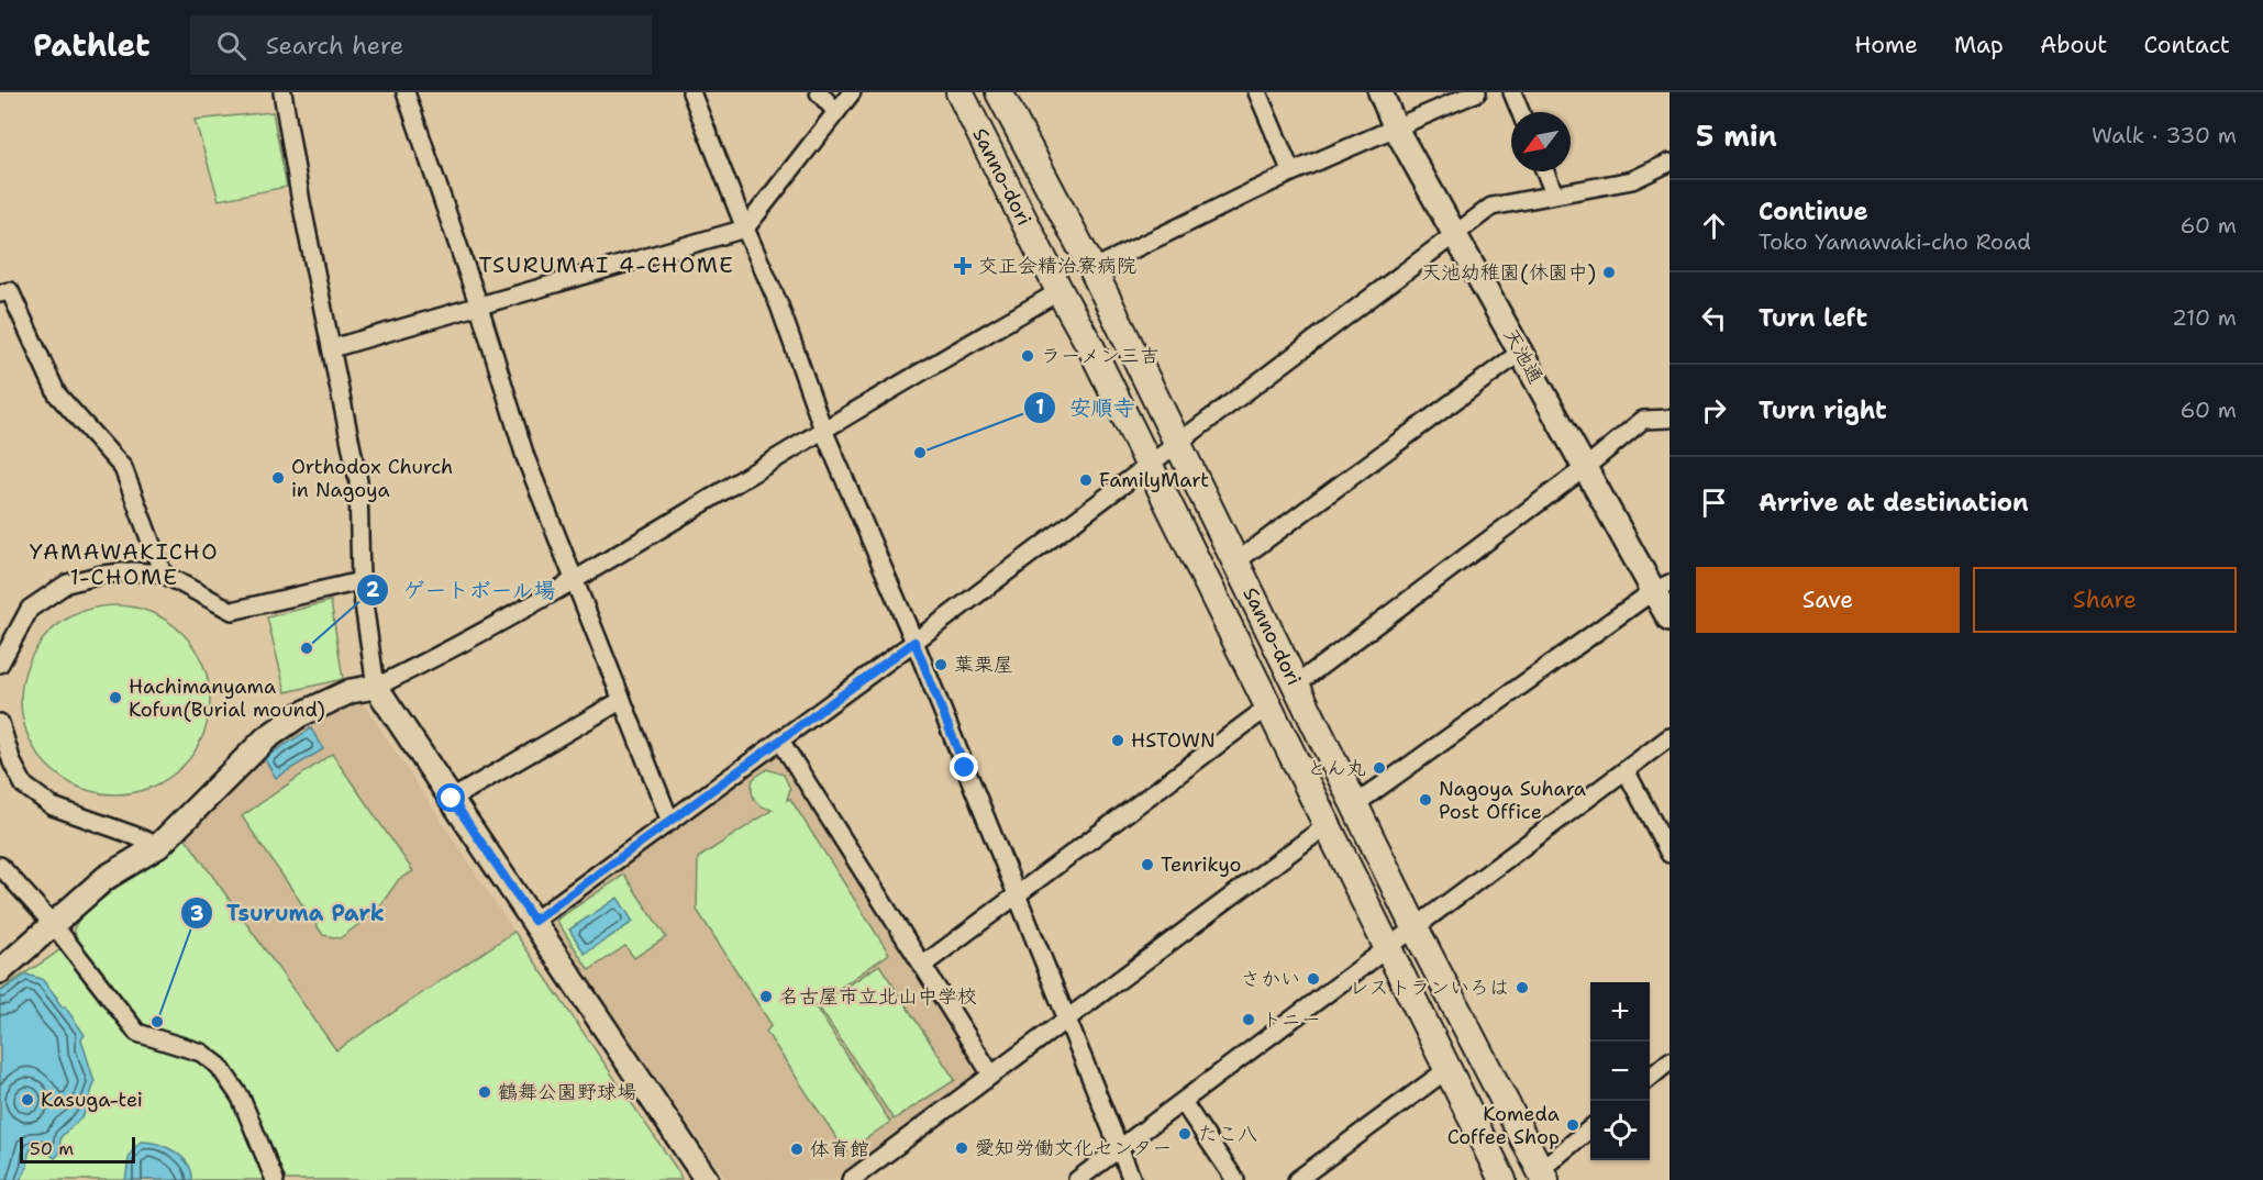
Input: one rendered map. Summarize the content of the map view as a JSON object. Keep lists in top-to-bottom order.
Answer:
{
  "streets": {
    "main road": ["Sanno-dori"],
    "street": ["天池通"]
  },
  "districts": ["TSURUMAI 4-CHOME", "YAMAWAKICHO 1-CHOME"],
  "places": {
    "health": ["交正会精治寮病院"],
    "other": [
      "天池幼稚園(休園中)",
      "ラーメン三吉",
      "安順寺",
      "Orthodox Church in Nagoya",
      "FamilyMart",
      "ゲートボール場",
      "葉栗屋",
      "Hachimanyama Kofun(Burial mound)",
      "HSTOWN",
      "とん丸",
      "Nagoya Suhara Post Office",
      "Tenrikyo",
      "さかい",
      "レストランいろは",
      "名古屋市立北山中学校",
      "トニー",
      "Tsuruma Park",
      "鶴舞公園野球場",
      "Kasuga-tei",
      "Komeda Coffee Shop",
      "たこ八",
      "愛知労働文化センター",
      "体育館"
    ]
  },
  "scale_bar": "50 m",
  "north": "bottom left",
  "page": {
    "header": "Pathlet",
    "search": "Search here",
    "nav": [
      "Home",
      "Map",
      "About",
      "Contact"
    ],
    "heading": ["5 min", "Walk · 330 m"],
    "list": [
      ["Continue", "Toko Yamawaki-cho Road", "60 m"],
      ["Turn left", "210 m"],
      ["Turn right", "60 m"],
      "Arrive at destination"
    ],
    "buttons": ["Save", "Share"],
    "map_buttons": ["+", "−"],
    "scale": "50 m"
  }
}
